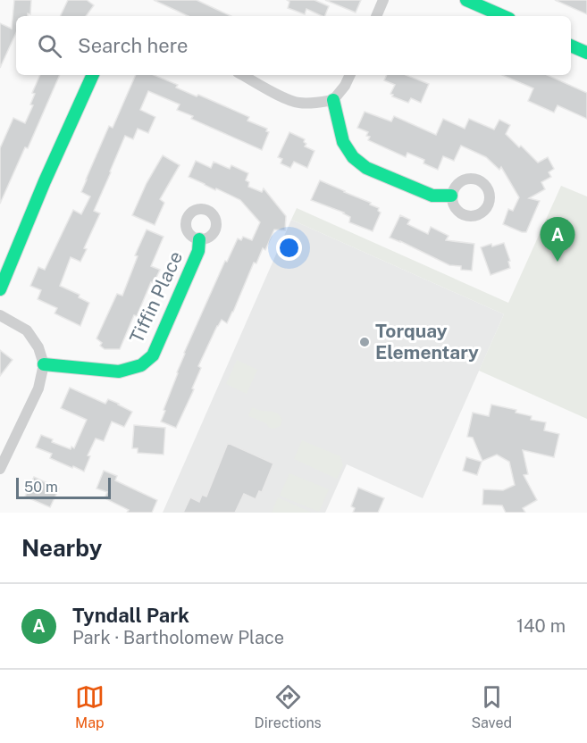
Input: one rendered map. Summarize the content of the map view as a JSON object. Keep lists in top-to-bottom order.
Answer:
{
  "streets": {
    "street": ["Tiffin Place"]
  },
  "places": ["Torquay Elementary"],
  "scale_bar": "50 m",
  "page": {
    "search": "Search here",
    "pins": "A",
    "scale": "50 m",
    "heading": "Nearby",
    "list": [
      {
        "mark": "A",
        "name": "Tyndall Park",
        "note": "Park · Bartholomew Place",
        "value": "140 m"
      }
    ],
    "nav": ["Map", "Directions", "Saved"]
  }
}
